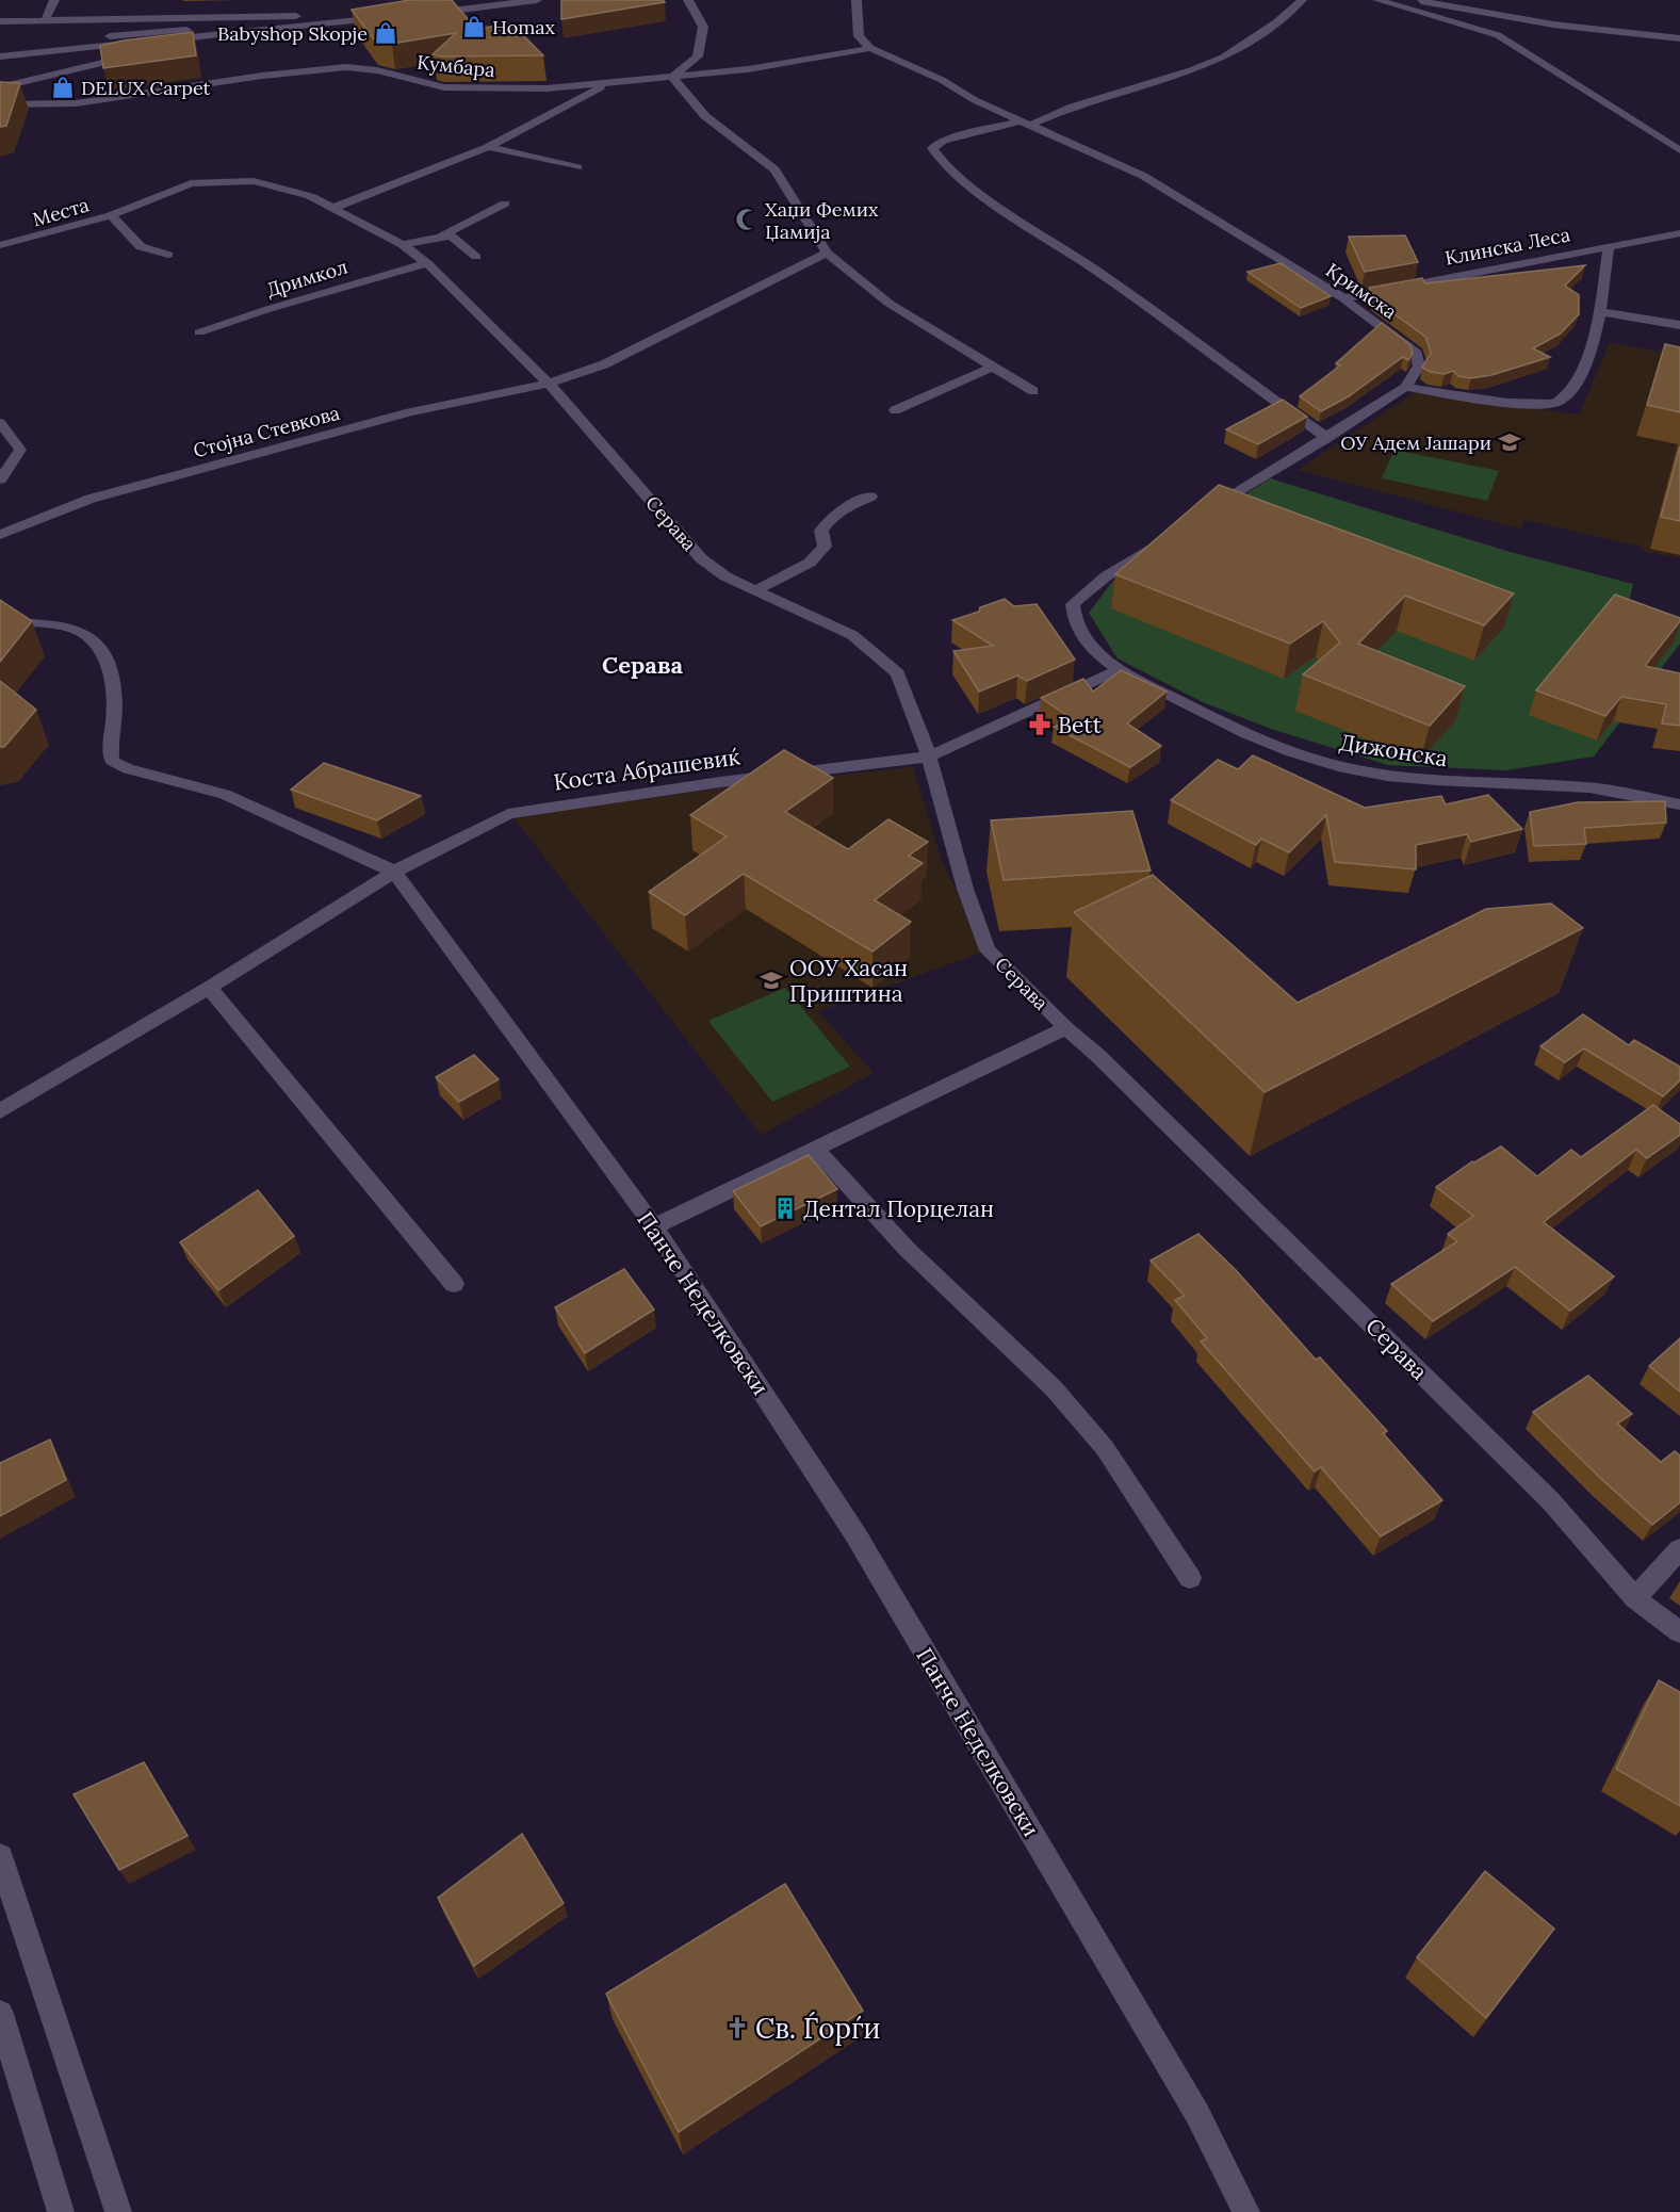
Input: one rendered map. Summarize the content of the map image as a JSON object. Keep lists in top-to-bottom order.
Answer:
{
  "streets": {
    "street": [
      "Кумбара",
      "Места",
      "Клинска Леса",
      "Дримкол",
      "Кримска",
      "Стојна Стевкова",
      "Серава",
      "Дижонска",
      "Коста Абрашевиќ",
      "Панче Неделковски"
    ]
  },
  "crossings": [
    ["Кумбара", "Кримска"],
    ["Места", "Серава"],
    ["Клинска Леса", "Кримска"],
    ["Дримкол", "Серава"],
    ["Стојна Стевкова", "Серава"],
    ["Серава", "Коста Абрашевиќ"],
    ["Серава", "Панче Неделковски"],
    ["Дижонска", "Коста Абрашевиќ"],
    ["Коста Абрашевиќ", "Панче Неделковски"]
  ],
  "districts": ["Серава"],
  "places": {
    "shop": ["Homax", "Babyshop Skopje", "DELUX Carpet"],
    "mosque": ["Хаџи Фемих Џамија"],
    "school or university": ["ОУ Адем Јашари", "ООУ Хасан Приштина"],
    "pharmacy": ["Bett"],
    "building": ["Дентал Порцелан"],
    "church": ["Св. Ѓорѓи"]
  }
}
